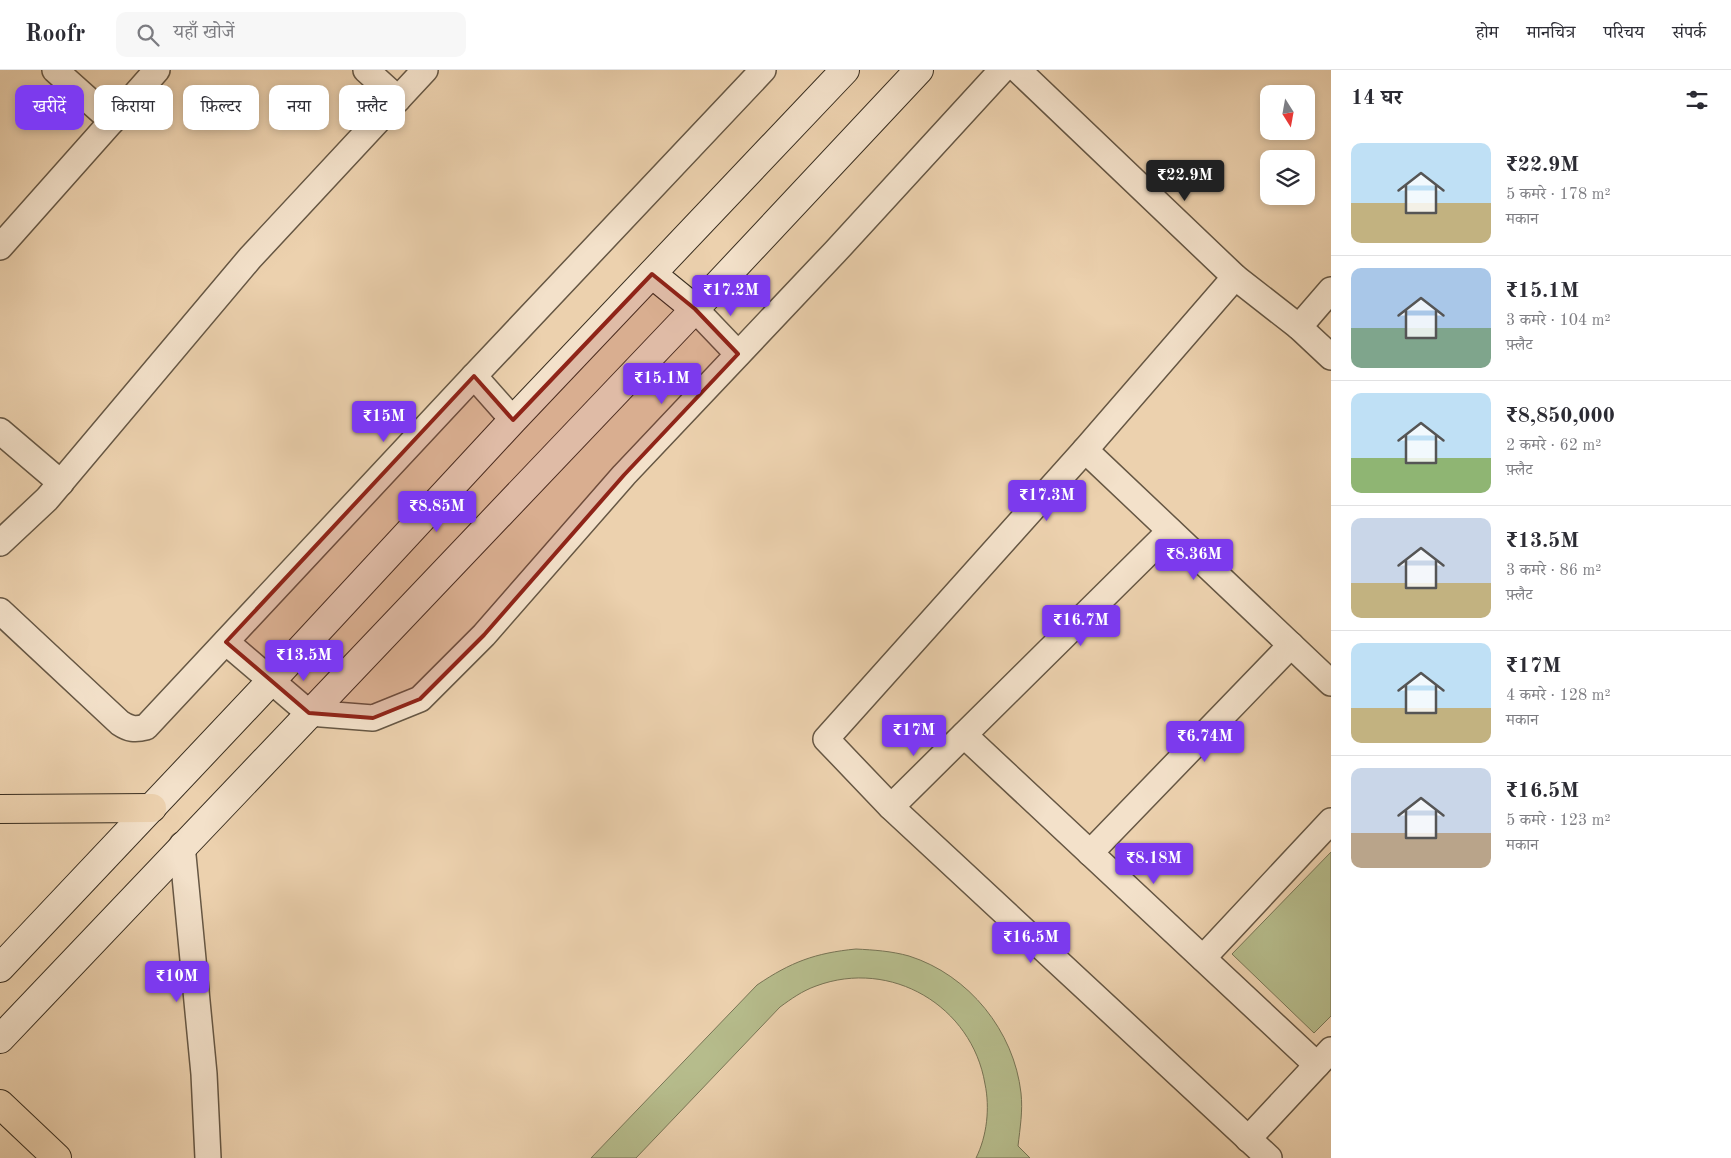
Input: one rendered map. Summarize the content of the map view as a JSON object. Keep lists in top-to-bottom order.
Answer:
{
  "north": "bottom",
  "page": {
    "header": "Roofr",
    "search": "यहाँ खोजें",
    "nav": [
      "होम",
      "मानचित्र",
      "परिचय",
      "संपर्क"
    ],
    "heading": "14 घर",
    "chip": [
      "खरीदें",
      "किराया",
      "फ़िल्टर",
      "नया",
      "फ़्लैट"
    ],
    "list": [
      {
        "name": "₹22.9M",
        "note": "5 कमरे · 178 m² · मकान"
      },
      {
        "name": "₹15.1M",
        "note": "3 कमरे · 104 m² · फ़्लैट"
      },
      {
        "name": "₹8,850,000",
        "note": "2 कमरे · 62 m² · फ़्लैट"
      },
      {
        "name": "₹13.5M",
        "note": "3 कमरे · 86 m² · फ़्लैट"
      },
      {
        "name": "₹17M",
        "note": "4 कमरे · 128 m² · मकान"
      },
      {
        "name": "₹16.5M",
        "note": "5 कमरे · 123 m² · मकान"
      }
    ],
    "price": [
      "₹22.9M",
      "₹17.2M",
      "₹15.1M",
      "₹15M",
      "₹17.3M",
      "₹8.85M",
      "₹8.36M",
      "₹16.7M",
      "₹13.5M",
      "₹17M",
      "₹6.74M",
      "₹8.18M",
      "₹16.5M",
      "₹10M"
    ]
  }
}
